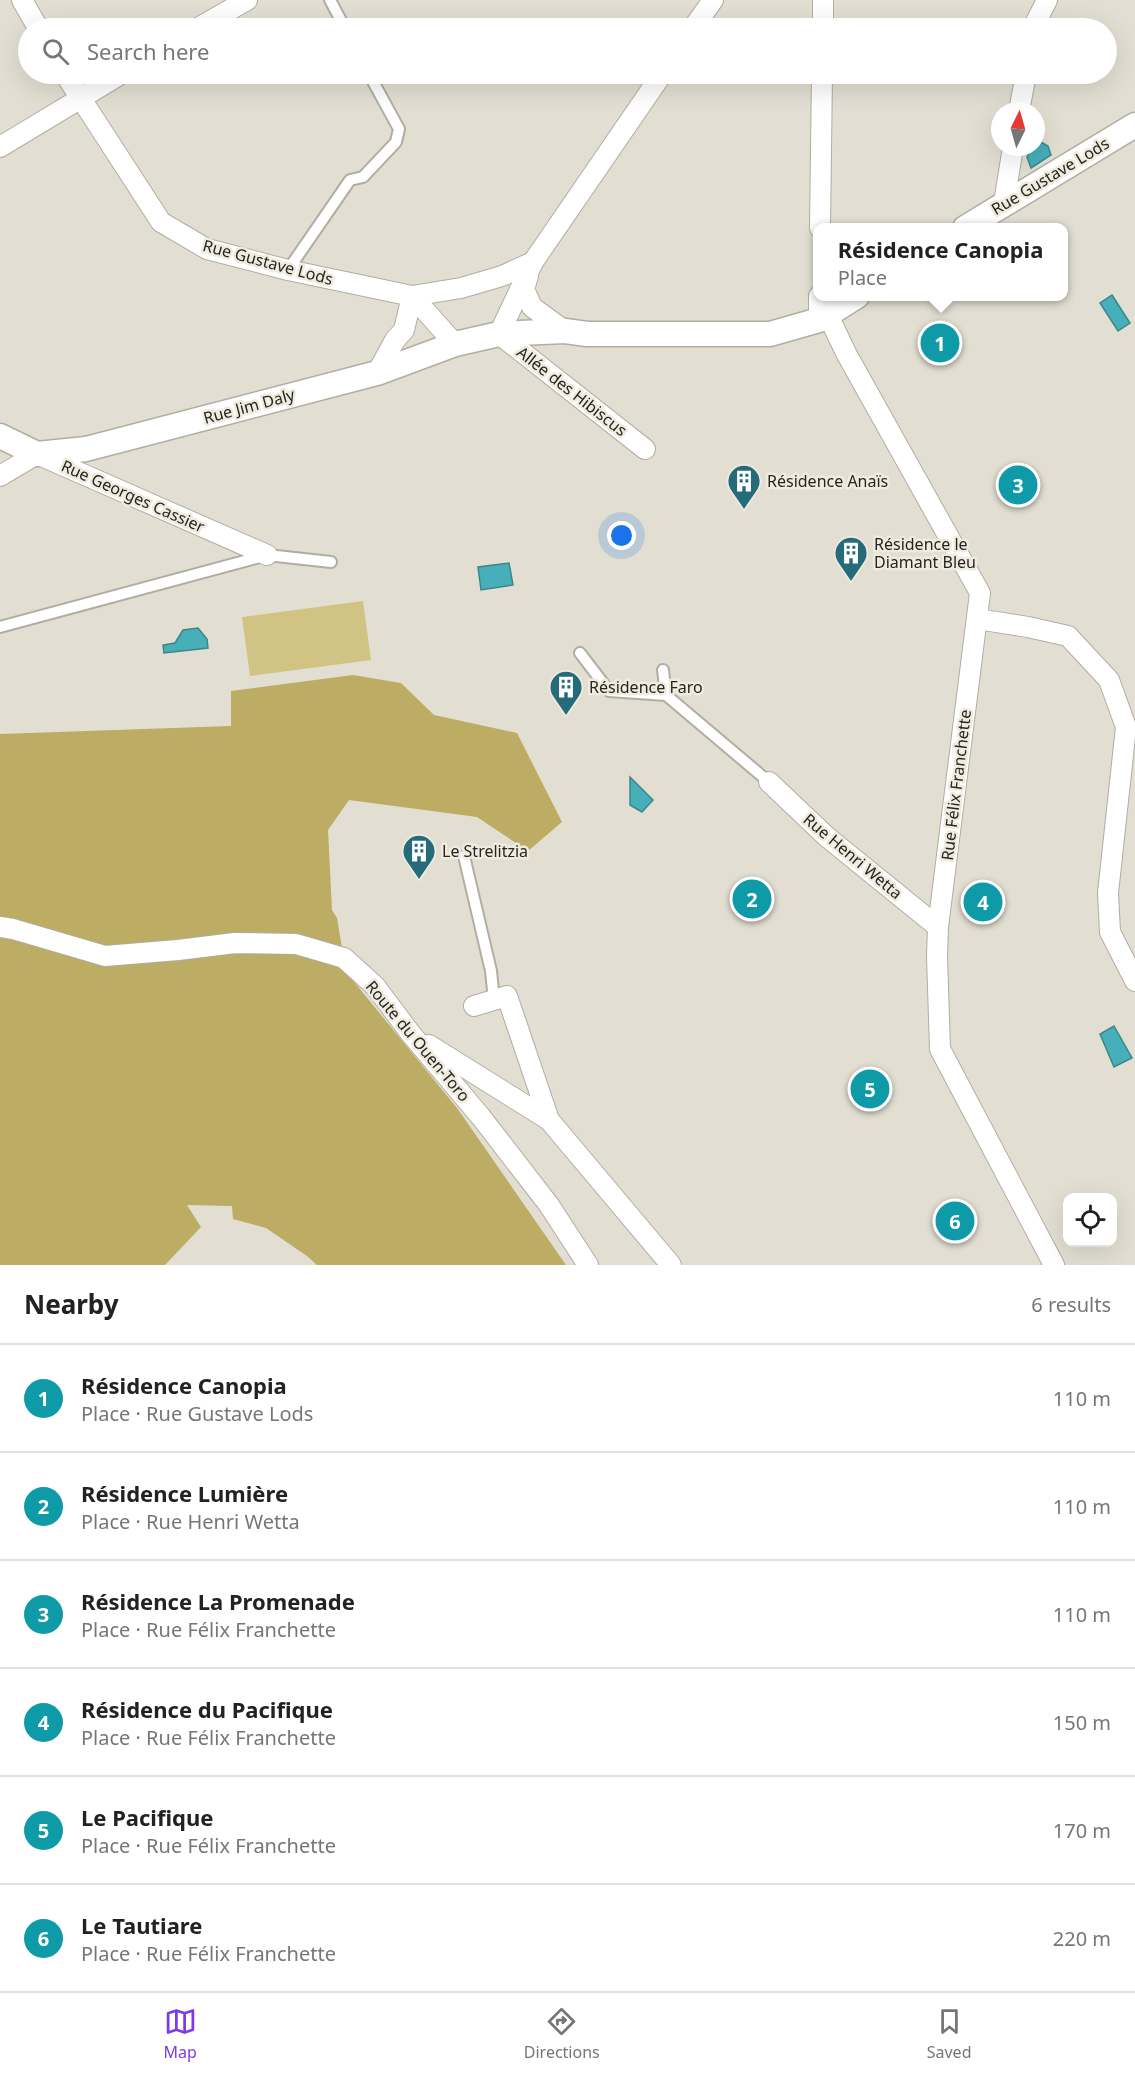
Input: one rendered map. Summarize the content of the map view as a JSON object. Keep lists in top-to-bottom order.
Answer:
{
  "streets": {
    "street": [
      "Rue Gustave Lods",
      "Allée des Hibiscus",
      "Rue Jim Daly",
      "Rue Georges Cassier",
      "Rue Félix Franchette",
      "Rue Henri Wetta",
      "Route du Ouen-Toro"
    ]
  },
  "crossings": [
    ["Allée des Hibiscus", "Rue Jim Daly"],
    ["Rue Jim Daly", "Rue Georges Cassier"],
    ["Rue Félix Franchette", "Rue Henri Wetta"]
  ],
  "places": {
    "building": [
      "Résidence Anaïs",
      "Résidence le Diamant Bleu",
      "Résidence Faro",
      "Le Strelitzia"
    ]
  },
  "north": "top",
  "page": {
    "search": "Search here",
    "popup": ["Résidence Canopia", "Place"],
    "pins": [
      "1",
      "3",
      "2",
      "4",
      "5",
      "6"
    ],
    "heading": ["Nearby", "6 results"],
    "list": [
      {
        "mark": "1",
        "name": "Résidence Canopia",
        "note": "Place · Rue Gustave Lods",
        "value": "110 m"
      },
      {
        "mark": "2",
        "name": "Résidence Lumière",
        "note": "Place · Rue Henri Wetta",
        "value": "110 m"
      },
      {
        "mark": "3",
        "name": "Résidence La Promenade",
        "note": "Place · Rue Félix Franchette",
        "value": "110 m"
      },
      {
        "mark": "4",
        "name": "Résidence du Pacifique",
        "note": "Place · Rue Félix Franchette",
        "value": "150 m"
      },
      {
        "mark": "5",
        "name": "Le Pacifique",
        "note": "Place · Rue Félix Franchette",
        "value": "170 m"
      },
      {
        "mark": "6",
        "name": "Le Tautiare",
        "note": "Place · Rue Félix Franchette",
        "value": "220 m"
      }
    ],
    "nav": ["Map", "Directions", "Saved"]
  }
}
